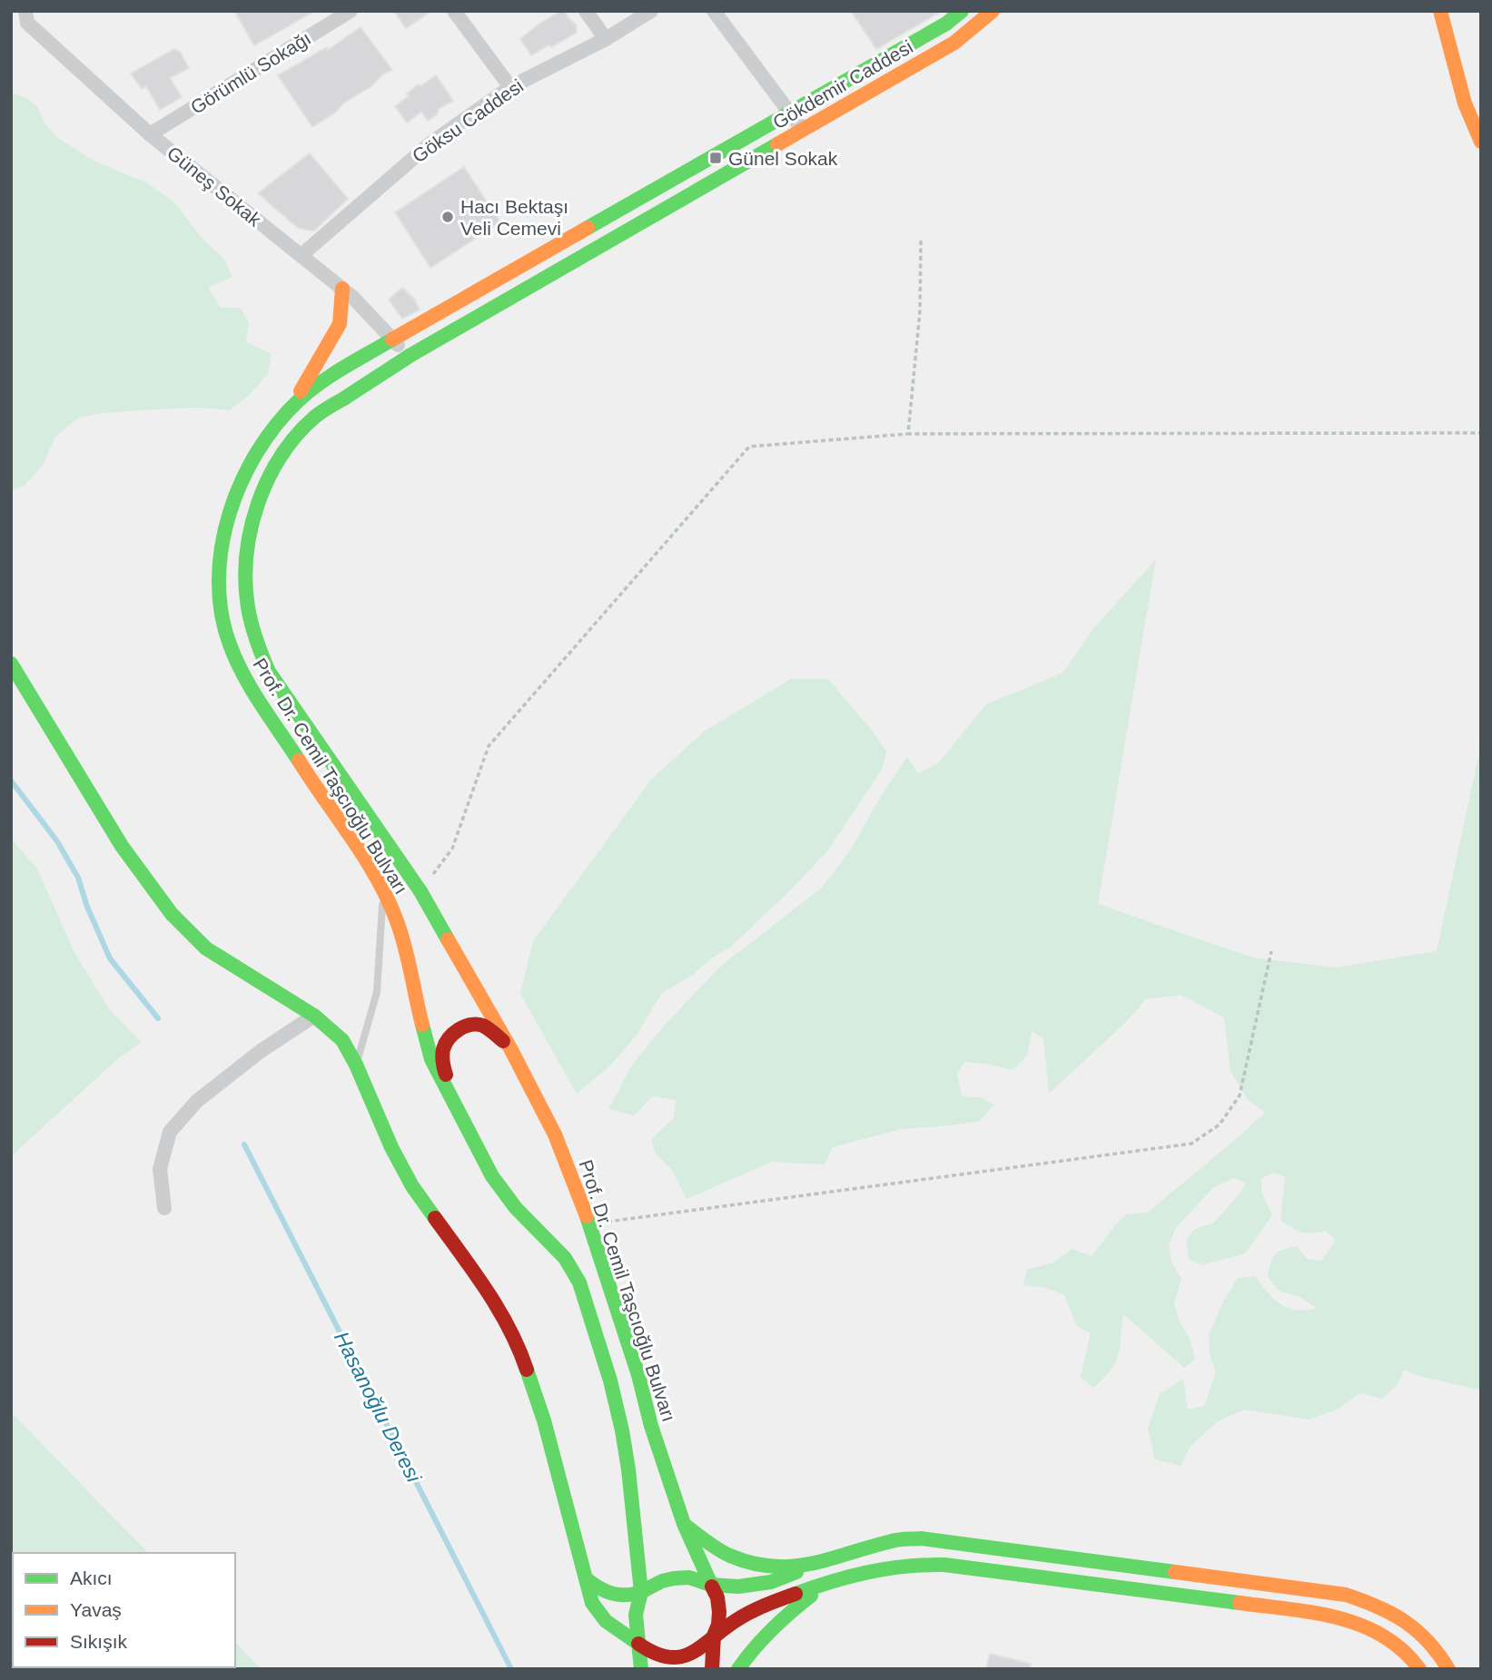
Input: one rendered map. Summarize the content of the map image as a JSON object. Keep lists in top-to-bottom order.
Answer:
{
  "streets": {
    "main road": ["Gökdemir Caddesi", "Prof. Dr. Cemil Taşcıoğlu Bulvarı"],
    "street": ["Görümlü Sokağı", "Göksu Caddesi", "Güneş Sokak"]
  },
  "crossings": [
    ["Görümlü Sokağı", "Güneş Sokak"],
    ["Gökdemir Caddesi", "Güneş Sokak"],
    ["Gökdemir Caddesi", "Prof. Dr. Cemil Taşcıoğlu Bulvarı"],
    ["Göksu Caddesi", "Güneş Sokak"],
    ["Güneş Sokak", "Prof. Dr. Cemil Taşcıoğlu Bulvarı"]
  ],
  "water": ["Hasanoğlu Deresi"],
  "places": {
    "transit": ["Günel Sokak"],
    "other": ["Hacı Bektaşı Veli Cemevi"]
  },
  "legend": ["Akıcı", "Yavaş", "Sıkışık"]
}
